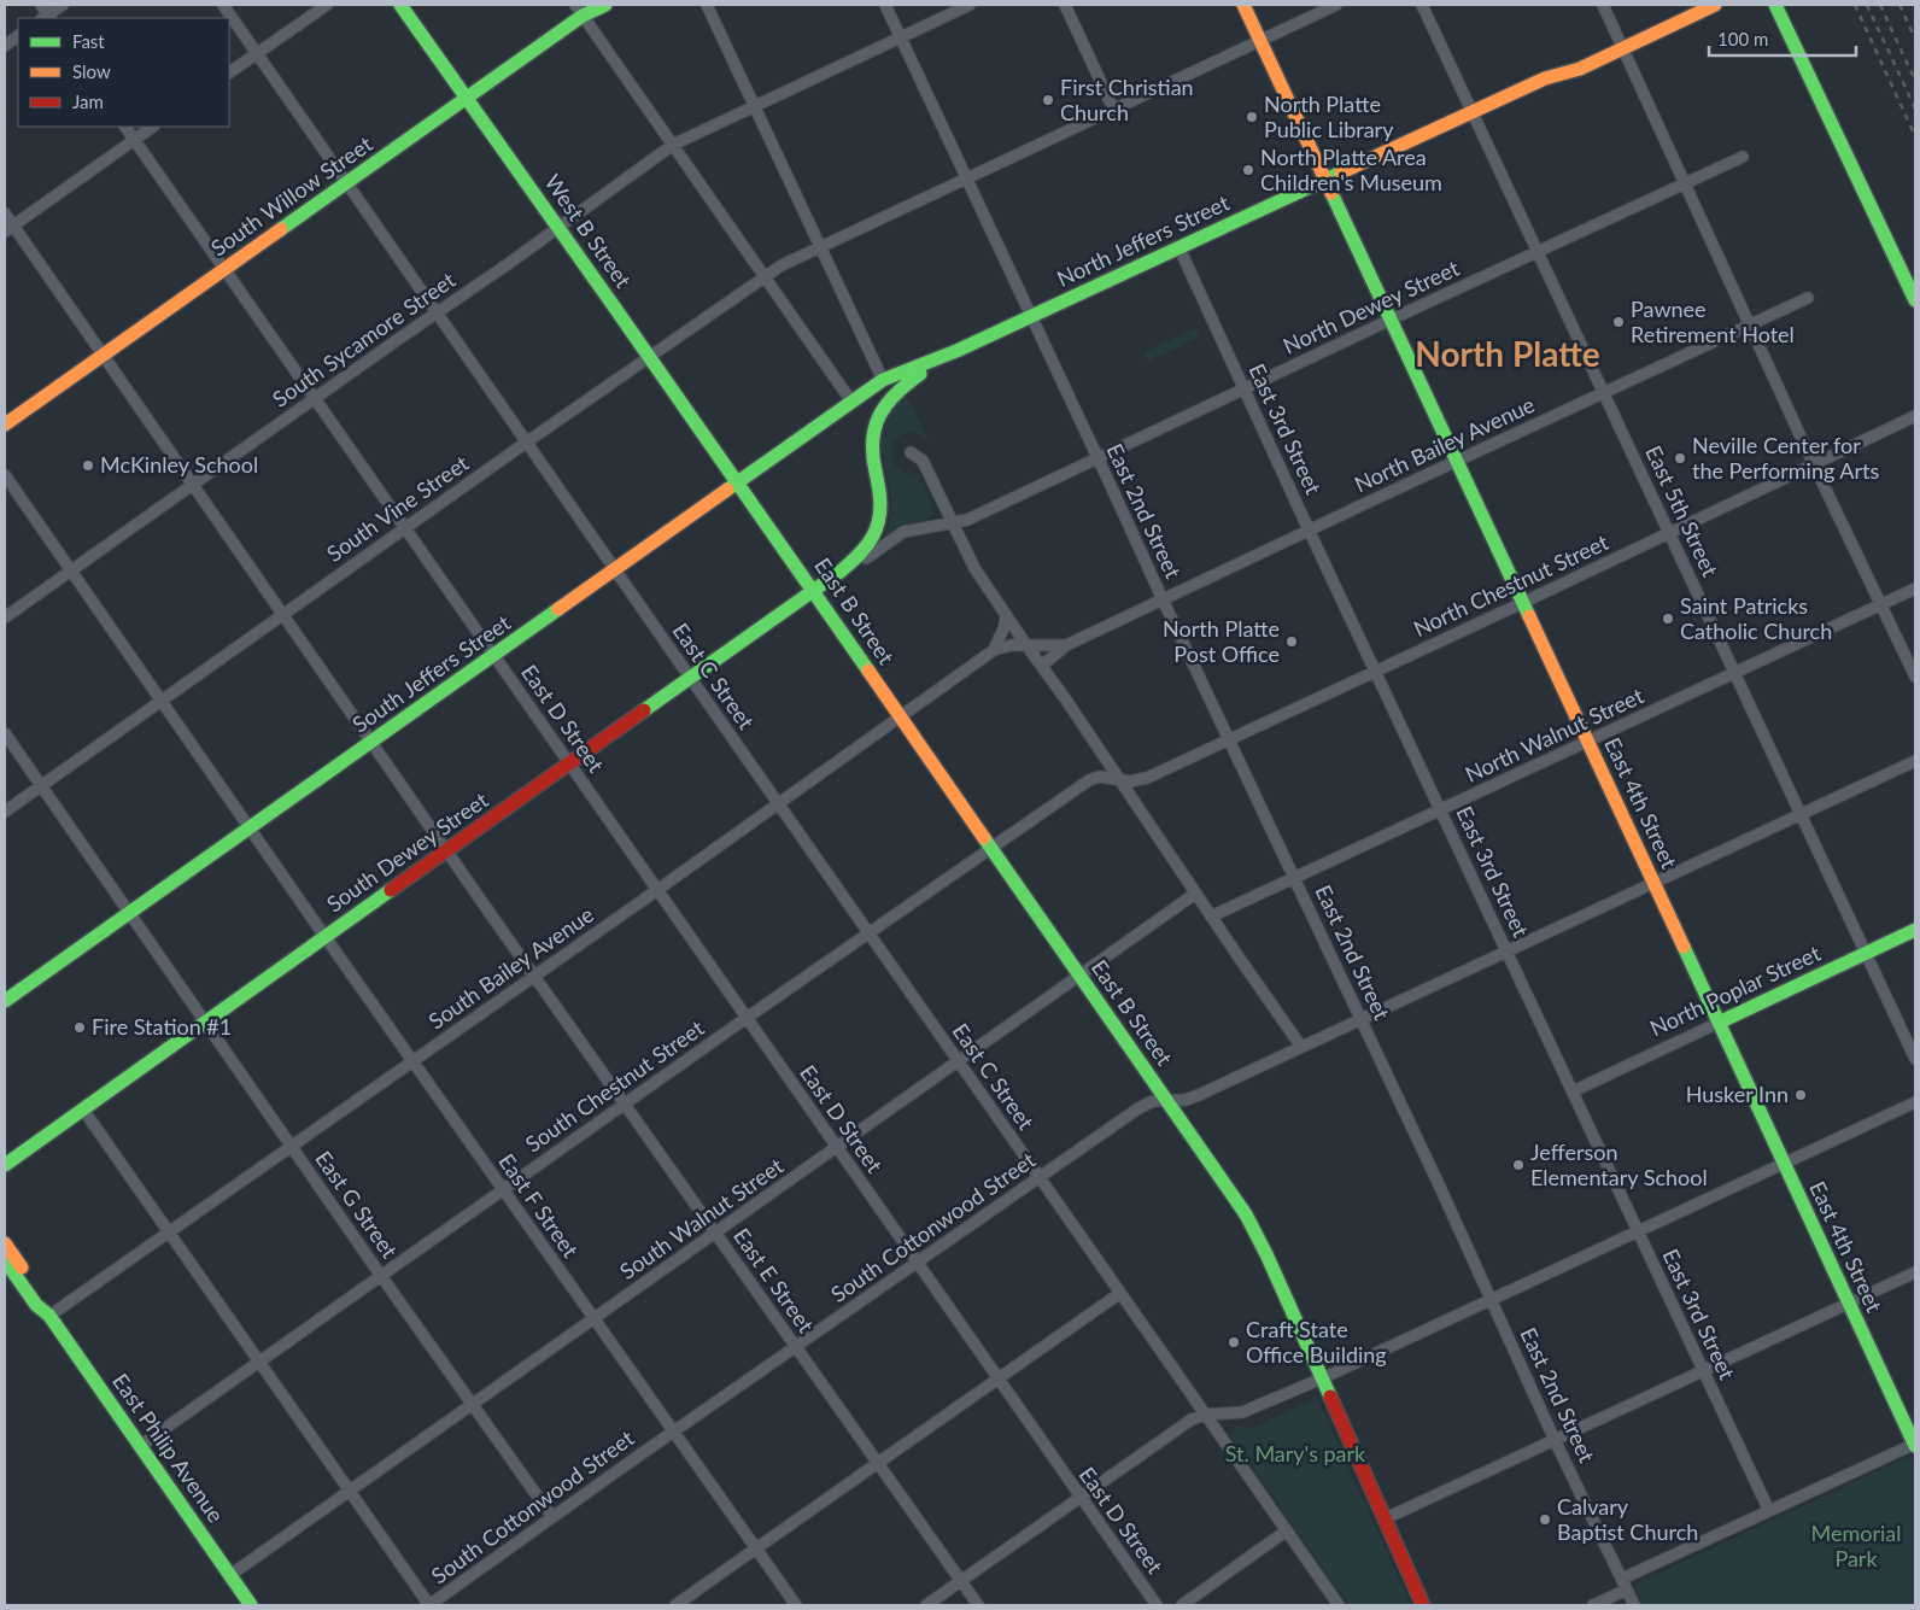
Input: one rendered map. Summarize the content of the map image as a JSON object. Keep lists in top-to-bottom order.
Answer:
{
  "streets": {
    "main road": [
      "South Willow Street",
      "West B Street",
      "North Jeffers Street",
      "East B Street",
      "South Jeffers Street",
      "East 4th Street",
      "South Dewey Street",
      "North Poplar Street",
      "East Philip Avenue"
    ],
    "street": [
      "North Dewey Street",
      "South Sycamore Street",
      "East 3rd Street",
      "North Bailey Avenue",
      "South Vine Street",
      "East 2nd Street",
      "East 5th Street",
      "North Chestnut Street",
      "East C Street",
      "East D Street",
      "North Walnut Street",
      "South Bailey Avenue",
      "South Chestnut Street",
      "East G Street",
      "East F Street",
      "South Walnut Street",
      "South Cottonwood Street",
      "East E Street"
    ]
  },
  "crossings": [
    ["South Willow Street", "West B Street"],
    ["South Willow Street", "East C Street"],
    ["South Willow Street", "East D Street"],
    ["South Willow Street", "East E Street"],
    ["West B Street", "South Sycamore Street"],
    ["West B Street", "South Vine Street"],
    ["West B Street", "East B Street"],
    ["West B Street", "South Jeffers Street"],
    ["North Jeffers Street", "East 3rd Street"],
    ["North Jeffers Street", "East 2nd Street"],
    ["North Jeffers Street", "East 5th Street"],
    ["North Jeffers Street", "South Jeffers Street"],
    ["North Jeffers Street", "East 4th Street"],
    ["North Jeffers Street", "South Dewey Street"],
    ["North Dewey Street", "East 3rd Street"],
    ["North Dewey Street", "East 2nd Street"],
    ["North Dewey Street", "East 5th Street"],
    ["North Dewey Street", "East 4th Street"],
    ["North Dewey Street", "South Dewey Street"],
    ["South Sycamore Street", "East 2nd Street"],
    ["South Sycamore Street", "East C Street"],
    ["South Sycamore Street", "East D Street"],
    ["South Sycamore Street", "East F Street"],
    ["South Sycamore Street", "East E Street"],
    ["East 3rd Street", "North Bailey Avenue"],
    ["East 3rd Street", "North Chestnut Street"],
    ["East 3rd Street", "North Walnut Street"],
    ["East 3rd Street", "North Poplar Street"],
    ["East 3rd Street", "South Cottonwood Street"],
    ["North Bailey Avenue", "East 2nd Street"],
    ["North Bailey Avenue", "East 5th Street"],
    ["North Bailey Avenue", "East 4th Street"],
    ["North Bailey Avenue", "South Bailey Avenue"],
    ["South Vine Street", "East 2nd Street"],
    ["South Vine Street", "East C Street"],
    ["South Vine Street", "East D Street"],
    ["South Vine Street", "East 4th Street"],
    ["South Vine Street", "East G Street"],
    ["South Vine Street", "East F Street"],
    ["South Vine Street", "East E Street"],
    ["East 2nd Street", "North Chestnut Street"],
    ["East 2nd Street", "North Walnut Street"],
    ["East 2nd Street", "South Cottonwood Street"],
    ["East 5th Street", "North Chestnut Street"],
    ["East 5th Street", "North Walnut Street"],
    ["East 5th Street", "North Poplar Street"],
    ["East 5th Street", "South Cottonwood Street"],
    ["North Chestnut Street", "East 4th Street"],
    ["North Chestnut Street", "South Chestnut Street"],
    ["East B Street", "South Jeffers Street"],
    ["East B Street", "South Dewey Street"],
    ["East B Street", "South Bailey Avenue"],
    ["East B Street", "South Chestnut Street"],
    ["East B Street", "South Walnut Street"],
    ["East B Street", "South Cottonwood Street"],
    ["South Jeffers Street", "East C Street"],
    ["South Jeffers Street", "East D Street"],
    ["South Jeffers Street", "East G Street"],
    ["South Jeffers Street", "East F Street"],
    ["South Jeffers Street", "East E Street"],
    ["East C Street", "South Dewey Street"],
    ["East C Street", "South Bailey Avenue"],
    ["East C Street", "South Chestnut Street"],
    ["East C Street", "South Walnut Street"],
    ["East C Street", "South Cottonwood Street"],
    ["East D Street", "South Dewey Street"],
    ["East D Street", "South Bailey Avenue"],
    ["East D Street", "South Chestnut Street"],
    ["East D Street", "South Walnut Street"],
    ["East D Street", "South Cottonwood Street"],
    ["North Walnut Street", "East 4th Street"],
    ["East 4th Street", "North Poplar Street"],
    ["East 4th Street", "South Cottonwood Street"],
    ["South Dewey Street", "East G Street"],
    ["South Dewey Street", "East F Street"],
    ["South Dewey Street", "East E Street"],
    ["South Bailey Avenue", "East G Street"],
    ["South Bailey Avenue", "East F Street"],
    ["South Bailey Avenue", "East E Street"],
    ["South Bailey Avenue", "East Philip Avenue"],
    ["South Chestnut Street", "East G Street"],
    ["South Chestnut Street", "East F Street"],
    ["South Chestnut Street", "East E Street"],
    ["South Chestnut Street", "East Philip Avenue"],
    ["East G Street", "South Walnut Street"],
    ["East G Street", "South Cottonwood Street"],
    ["East F Street", "South Walnut Street"],
    ["East F Street", "South Cottonwood Street"],
    ["South Walnut Street", "East E Street"],
    ["South Walnut Street", "East Philip Avenue"],
    ["South Cottonwood Street", "East E Street"]
  ],
  "districts": ["North Platte"],
  "parks": ["St. Mary's park", "Memorial Park"],
  "places": [
    "First Christian Church",
    "North Platte Public Library",
    "North Platte Area Children's Museum",
    "Pawnee Retirement Hotel",
    "Neville Center for the Performing Arts",
    "McKinley School",
    "Saint Patricks Catholic Church",
    "North Platte Post Office",
    "Fire Station #1",
    "Husker Inn",
    "Jefferson Elementary School",
    "Craft State Office Building",
    "Calvary Baptist Church"
  ],
  "legend": ["Fast", "Slow", "Jam"],
  "scale_bar": "100 m"
}
